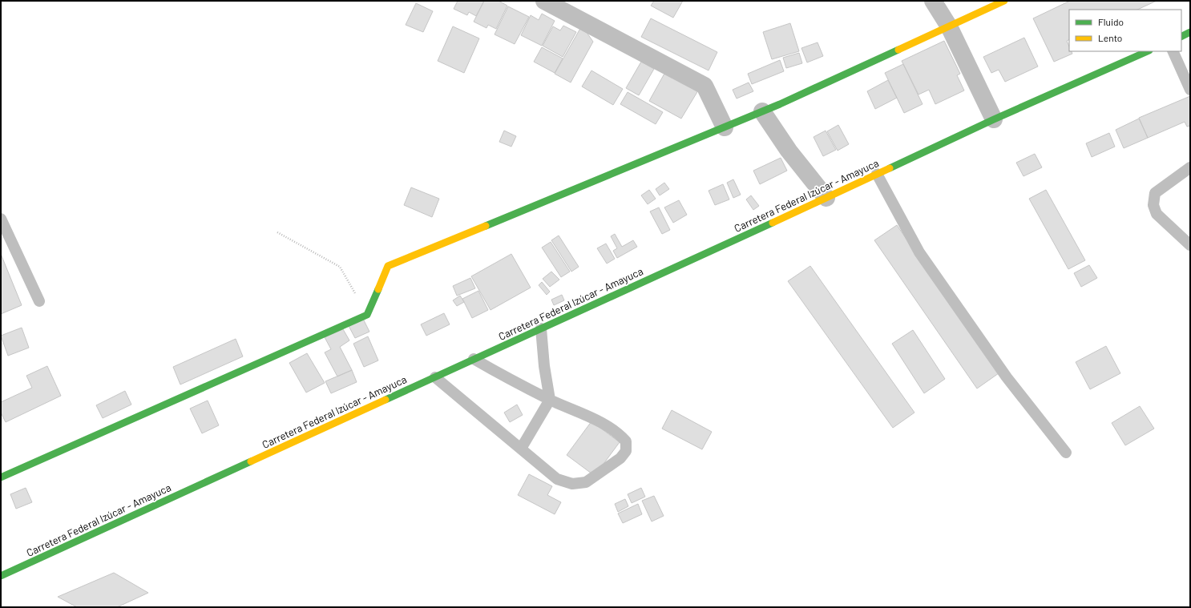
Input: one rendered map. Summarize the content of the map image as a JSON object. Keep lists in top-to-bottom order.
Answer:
{
  "streets": {
    "main road": ["Carretera Federal Izúcar - Amayuca"]
  },
  "legend": ["Fluido", "Lento"]
}
